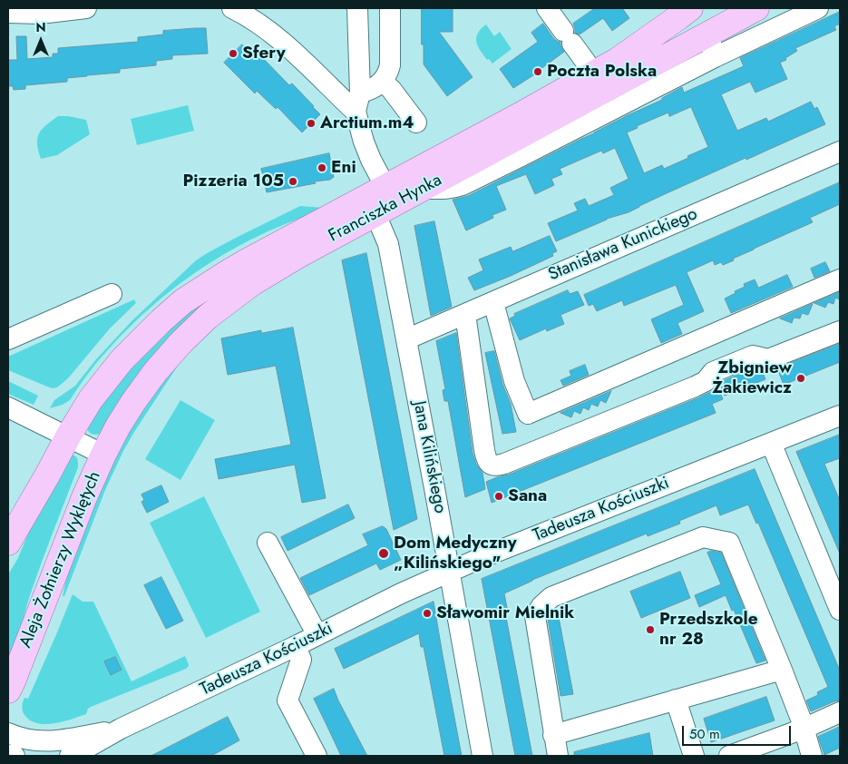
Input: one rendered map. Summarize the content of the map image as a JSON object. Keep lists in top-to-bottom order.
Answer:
{
  "streets": {
    "main road": ["Franciszka Hynka", "Aleja Żołnierzy Wyklętych"],
    "street": ["Stanisława Kunickiego", "Jana Kilińskiego", "Tadeusza Kościuszki"]
  },
  "crossings": [
    ["Franciszka Hynka", "Jana Kilińskiego"],
    ["Franciszka Hynka", "Aleja Żołnierzy Wyklętych"],
    ["Stanisława Kunickiego", "Jana Kilińskiego"],
    ["Jana Kilińskiego", "Tadeusza Kościuszki"]
  ],
  "places": [
    "Sfery",
    "Poczta Polska",
    "Arctium.m4",
    "Eni",
    "Pizzeria 105",
    "Zbigniew Żakiewicz",
    "Sana",
    "Dom Medyczny „Kilińskiego\"",
    "Sławomir Mielnik",
    "Przedszkole nr 28"
  ],
  "scale_bar": "50 m",
  "north": "top"
}
